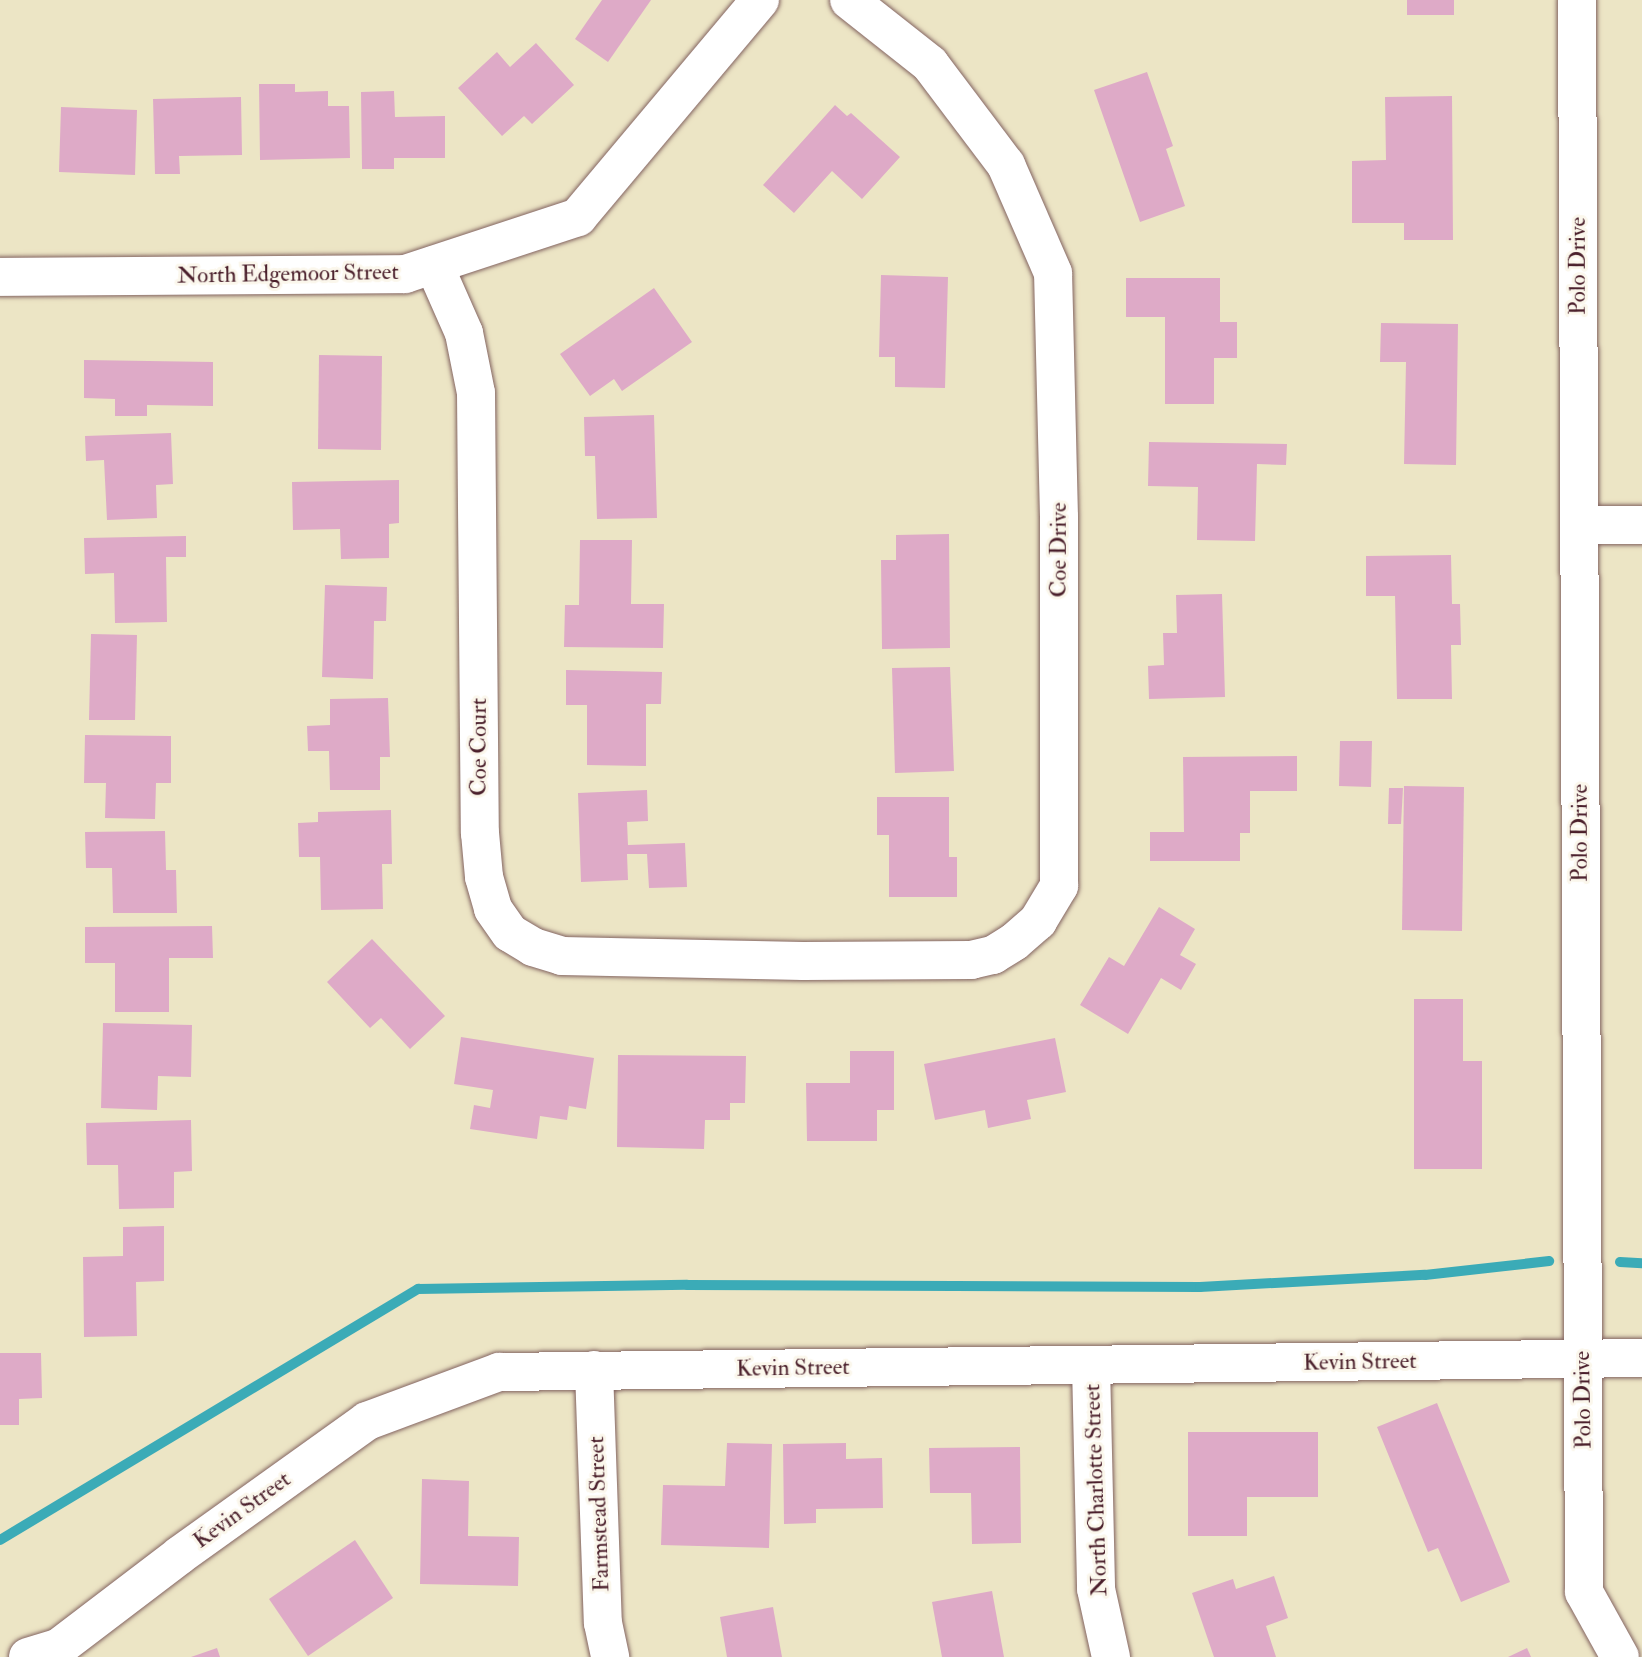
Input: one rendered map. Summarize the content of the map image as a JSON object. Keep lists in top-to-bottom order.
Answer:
{
  "streets": {
    "street": [
      "Polo Drive",
      "North Edgemoor Street",
      "Coe Drive",
      "Coe Court",
      "Kevin Street",
      "North Charlotte Street",
      "Farmstead Street"
    ]
  },
  "crossings": [
    ["Polo Drive", "Kevin Street"],
    ["North Edgemoor Street", "Coe Court"],
    ["Coe Drive", "Coe Court"],
    ["Kevin Street", "North Charlotte Street"],
    ["Kevin Street", "Farmstead Street"]
  ]
}
